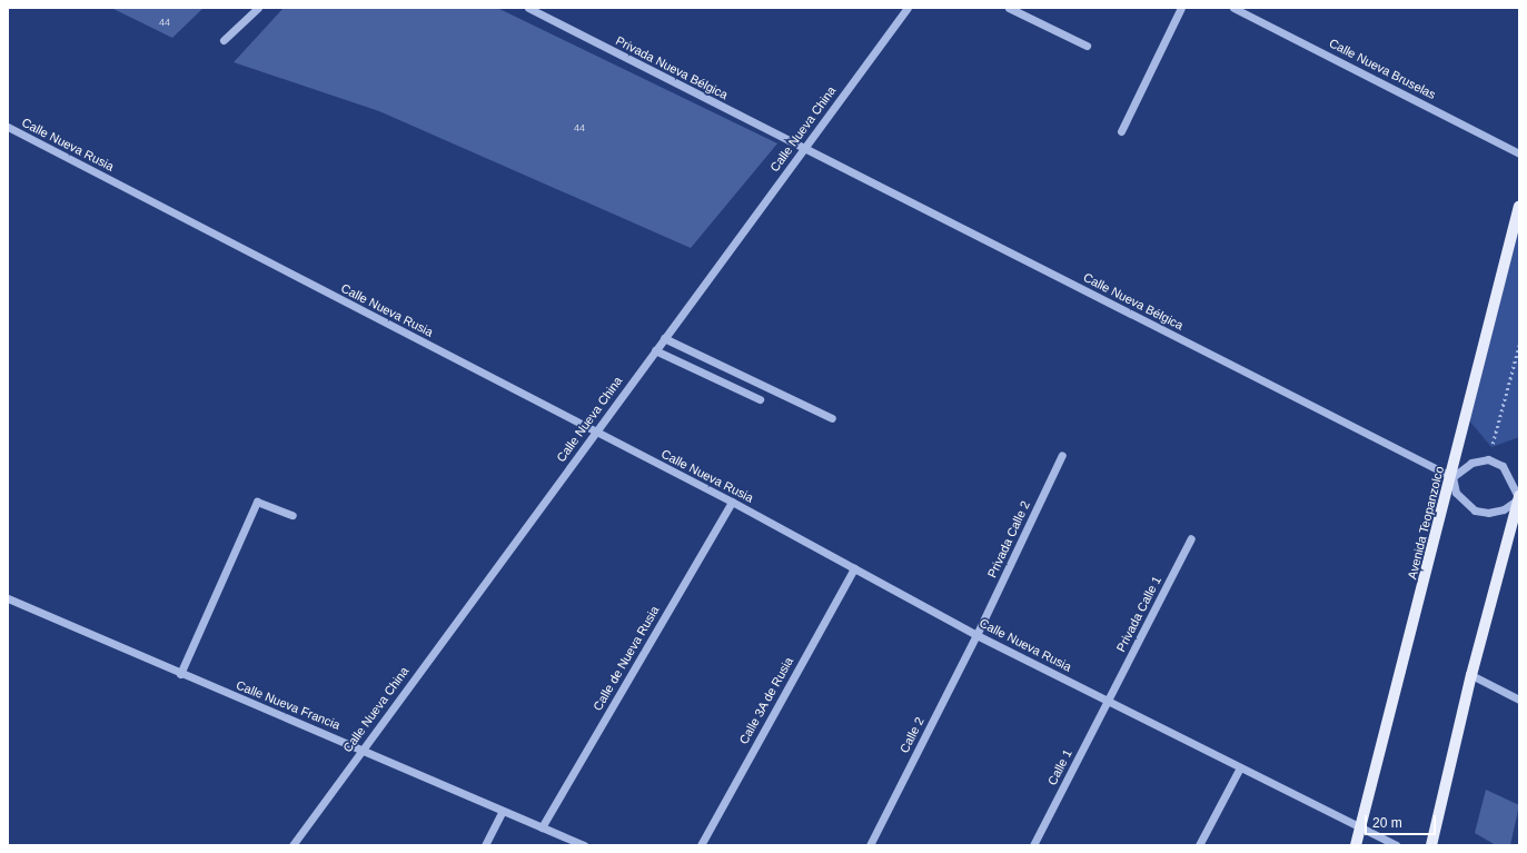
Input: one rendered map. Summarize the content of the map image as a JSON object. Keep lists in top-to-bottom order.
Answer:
{
  "streets": {
    "main road": ["Avenida Teopanzolco"],
    "street": [
      "Privada Nueva Bélgica",
      "Calle Nueva Bruselas",
      "Calle Nueva China",
      "Calle Nueva Rusia",
      "Calle Nueva Bélgica",
      "Privada Calle 2",
      "Privada Calle 1",
      "Calle de Nueva Rusia",
      "Calle 3A de Rusia",
      "Calle Nueva Francia",
      "Calle 2",
      "Calle 1"
    ]
  },
  "crossings": [
    ["Privada Nueva Bélgica", "Calle Nueva China"],
    ["Privada Nueva Bélgica", "Calle Nueva Bélgica"],
    ["Calle Nueva China", "Calle Nueva Rusia"],
    ["Calle Nueva China", "Calle Nueva Bélgica"],
    ["Calle Nueva China", "Calle Nueva Francia"],
    ["Calle Nueva Rusia", "Avenida Teopanzolco"],
    ["Calle Nueva Rusia", "Privada Calle 2"],
    ["Calle Nueva Rusia", "Privada Calle 1"],
    ["Calle Nueva Rusia", "Calle de Nueva Rusia"],
    ["Calle Nueva Rusia", "Calle 3A de Rusia"],
    ["Calle Nueva Rusia", "Calle 2"],
    ["Calle Nueva Rusia", "Calle 1"],
    ["Calle Nueva Bélgica", "Avenida Teopanzolco"],
    ["Privada Calle 2", "Calle 2"],
    ["Privada Calle 1", "Calle 1"],
    ["Calle de Nueva Rusia", "Calle Nueva Francia"]
  ],
  "house_numbers": ["44", "44"],
  "scale_bar": "20 m"
}
